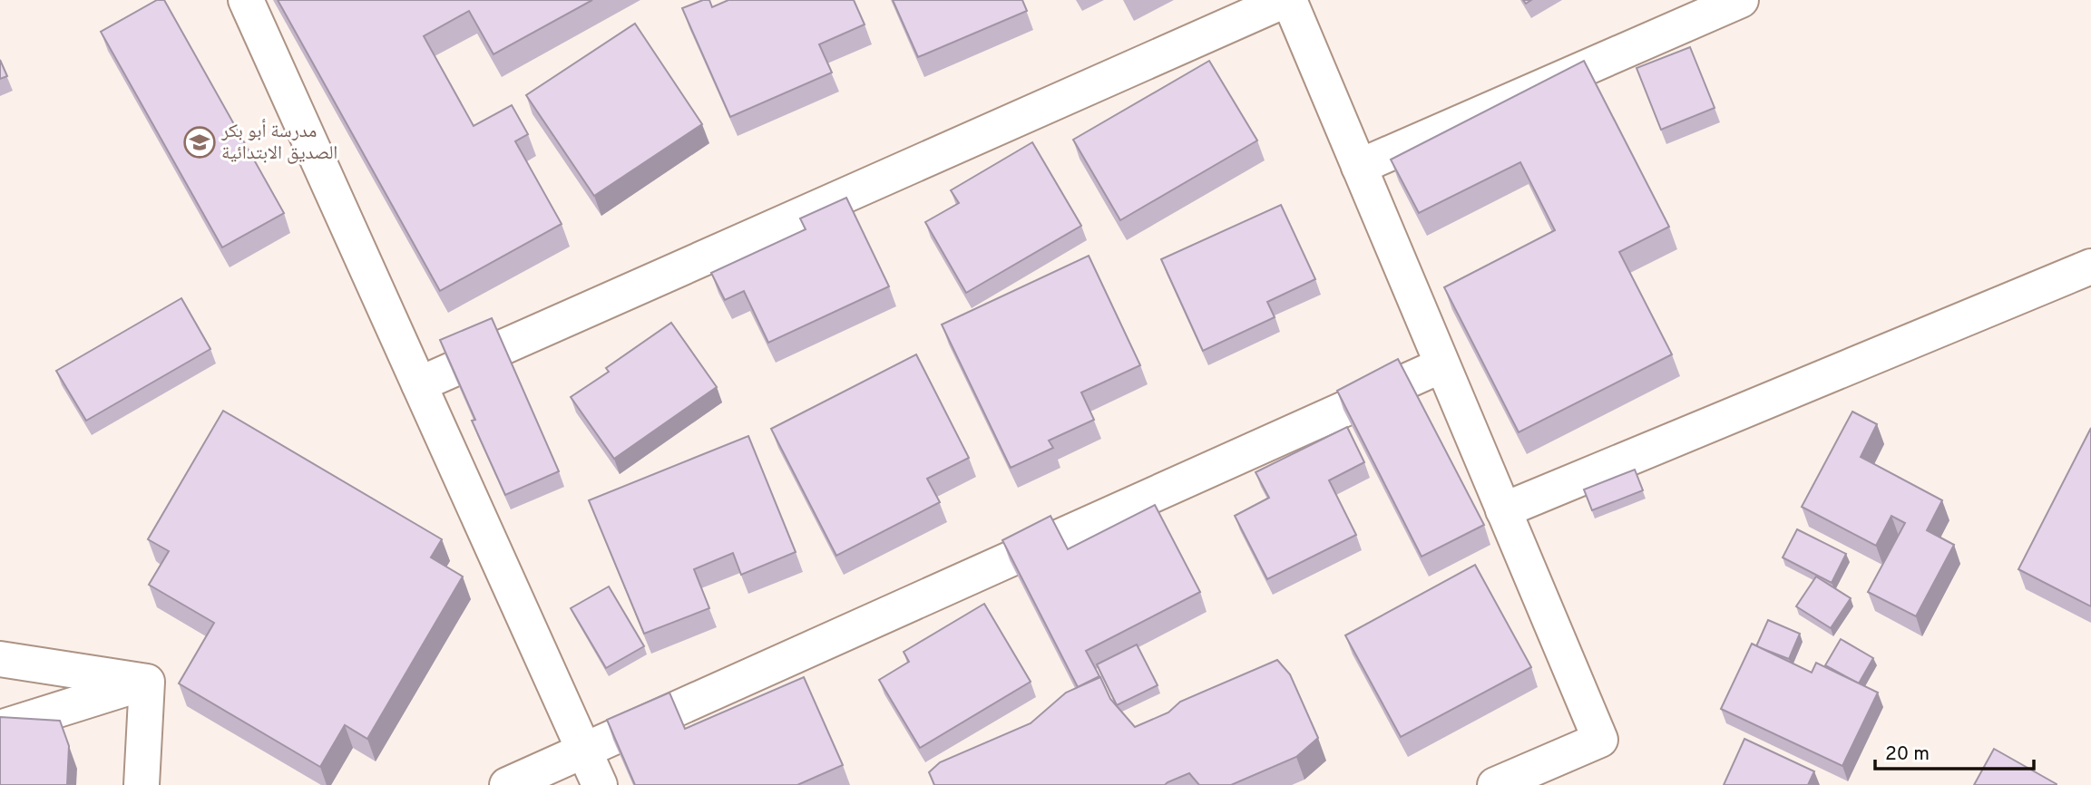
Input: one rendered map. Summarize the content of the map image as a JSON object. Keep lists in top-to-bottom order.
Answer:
{
  "places": {
    "school or university": ["مدرسة أبو بكر الصديق الابتدائية"]
  },
  "scale_bar": "20 m"
}
